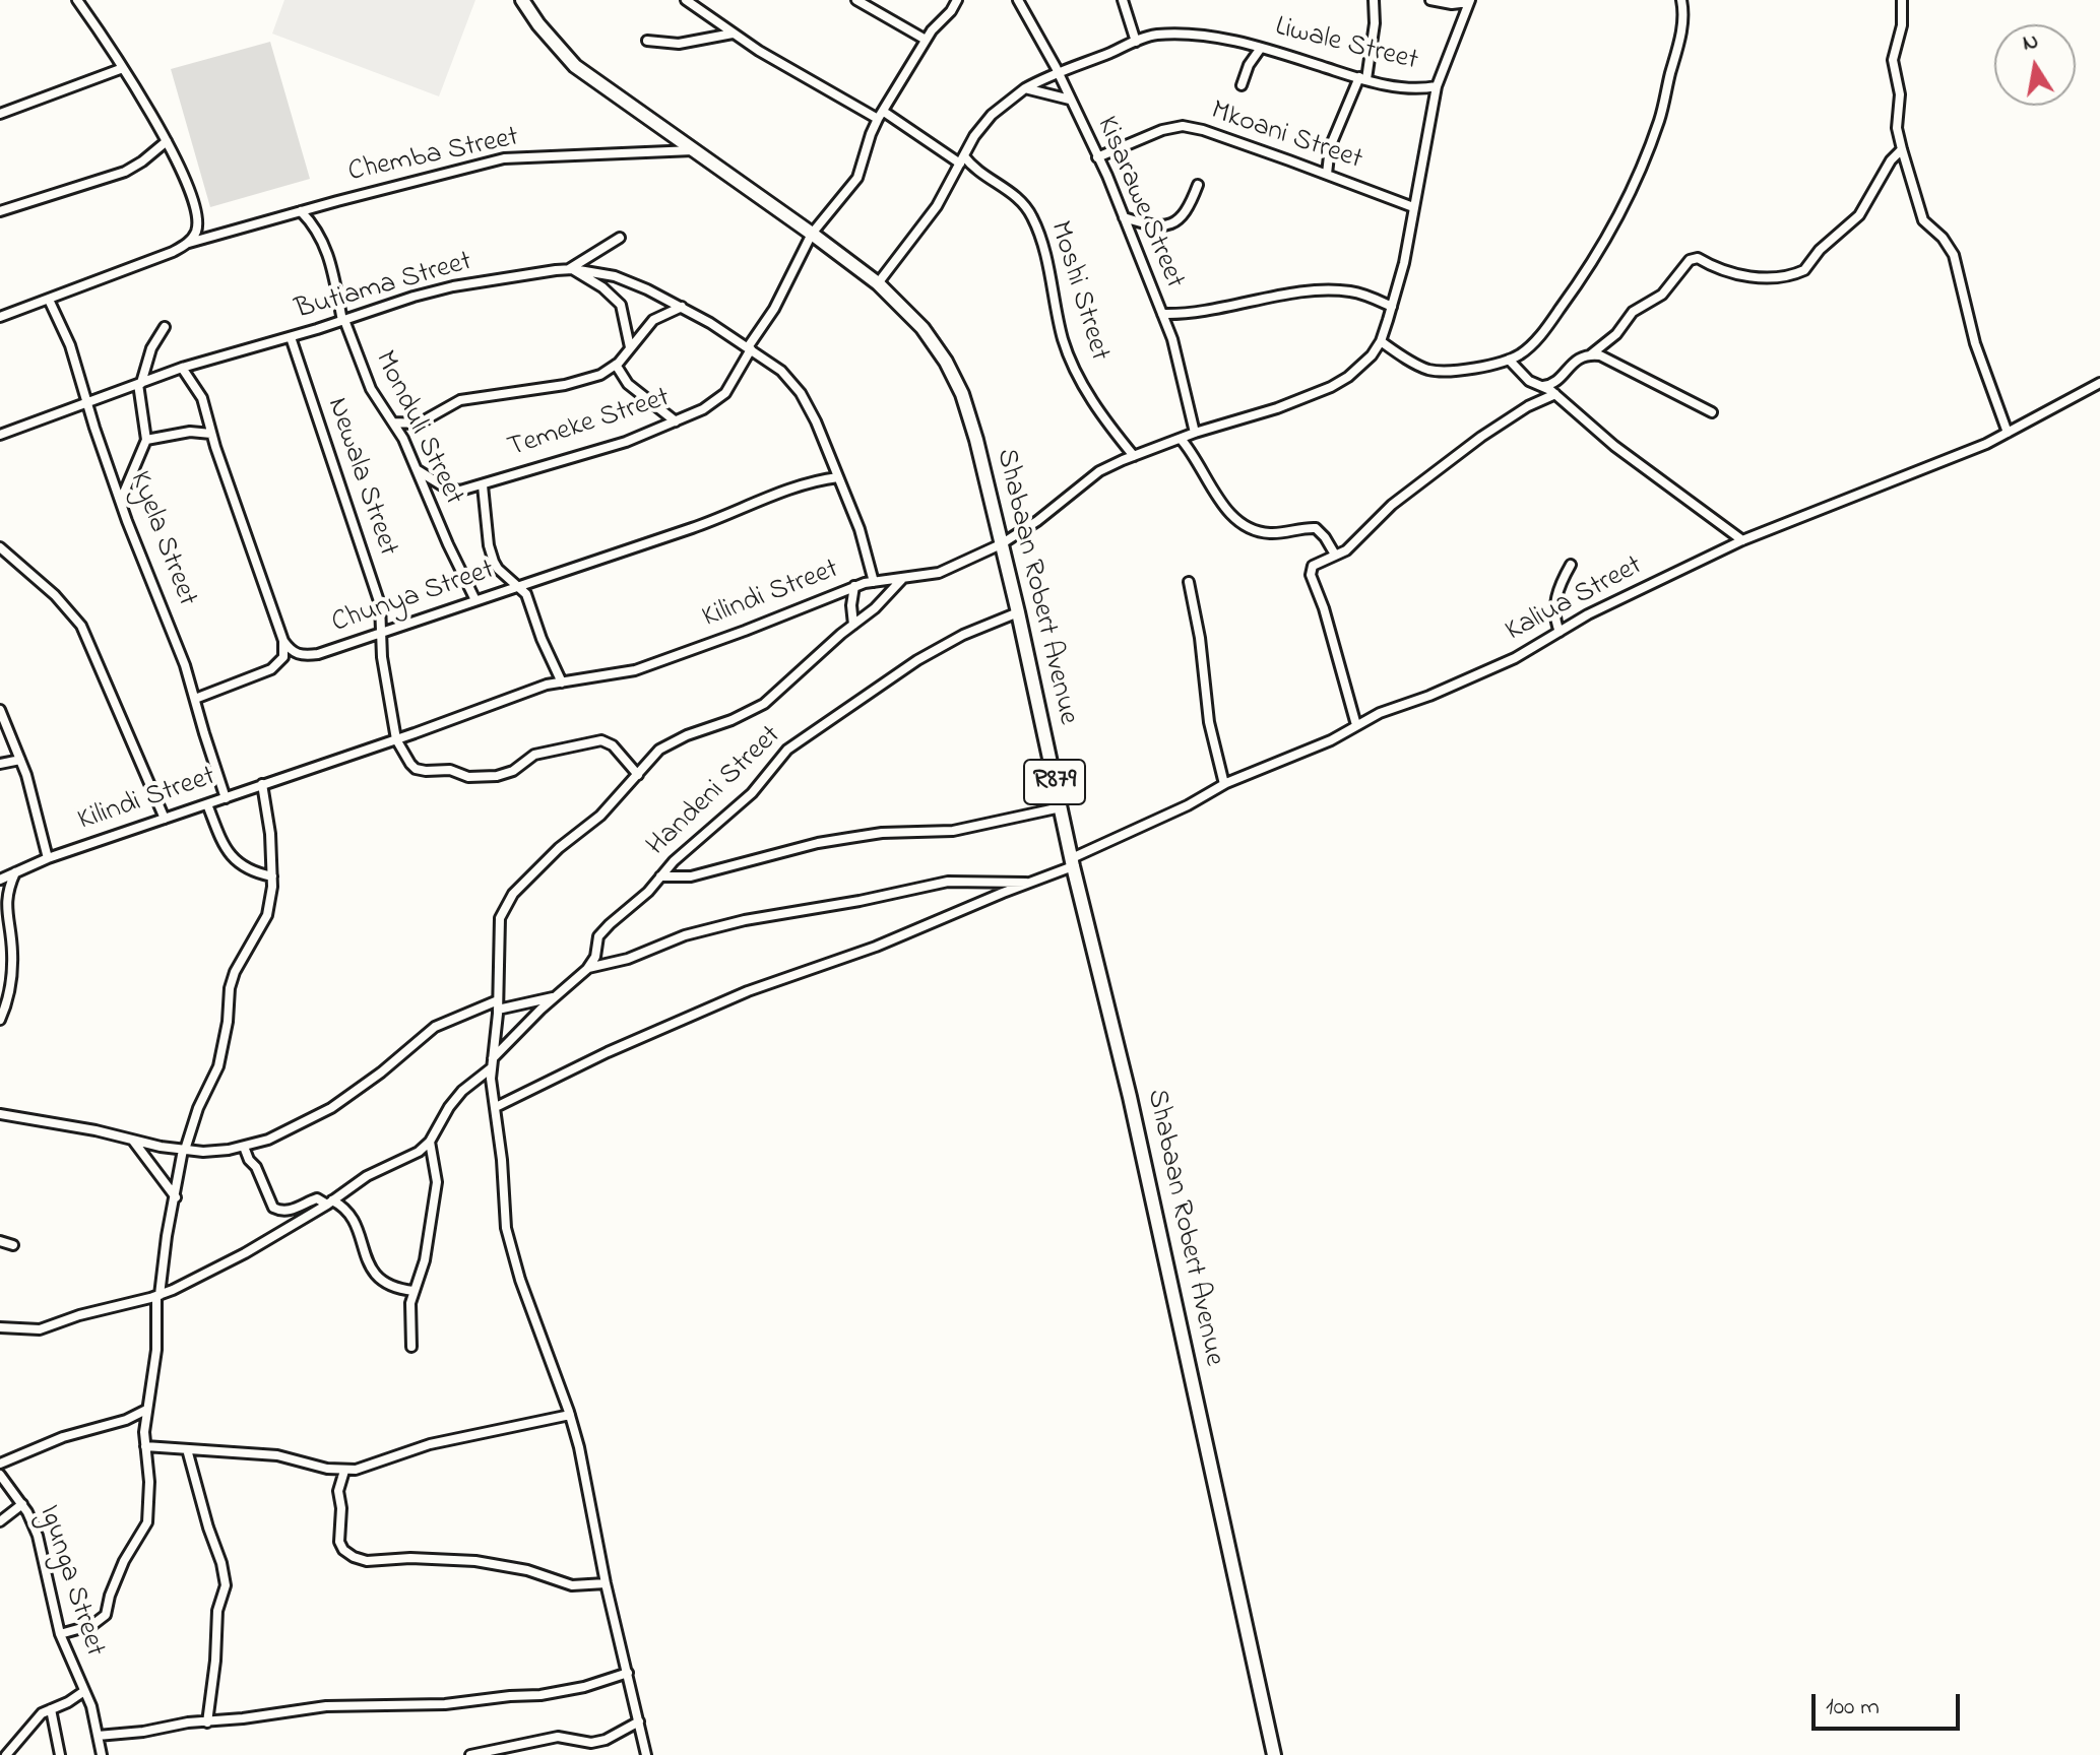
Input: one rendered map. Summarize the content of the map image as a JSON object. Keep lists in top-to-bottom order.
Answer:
{
  "streets": {
    "main road": ["Shabaan Robert Avenue", "R879"],
    "street": [
      "Liwale Street",
      "Mkoani Street",
      "Chemba Street",
      "Kisarawe Street",
      "Butiama Street",
      "Moshi Street",
      "Temeke Street",
      "Monduli Street",
      "Newala Street",
      "Kyela Street",
      "Kilindi Street",
      "Chunya Street",
      "Kaliua Street",
      "Handeni Street",
      "Igunga Street"
    ]
  },
  "crossings": [
    ["Liwale Street", "Kisarawe Street"],
    ["Liwale Street", "Kilindi Street"],
    ["Mkoani Street", "Kisarawe Street"],
    ["Mkoani Street", "Kilindi Street"],
    ["Chemba Street", "Monduli Street"],
    ["Chemba Street", "Kyela Street"],
    ["Chemba Street", "Shabaan Robert Avenue"],
    ["Kisarawe Street", "Kilindi Street"],
    ["Butiama Street", "Temeke Street"],
    ["Butiama Street", "Monduli Street"],
    ["Butiama Street", "Newala Street"],
    ["Butiama Street", "Kyela Street"],
    ["Butiama Street", "Kilindi Street"],
    ["Butiama Street", "Chunya Street"],
    ["Moshi Street", "Temeke Street"],
    ["Moshi Street", "Kilindi Street"],
    ["Temeke Street", "Monduli Street"],
    ["Temeke Street", "Shabaan Robert Avenue"],
    ["Monduli Street", "Chunya Street"],
    ["Newala Street", "Kilindi Street"],
    ["Newala Street", "Chunya Street"],
    ["Kyela Street", "Kilindi Street"],
    ["Shabaan Robert Avenue", "Kilindi Street"],
    ["Shabaan Robert Avenue", "Kaliua Street"],
    ["Shabaan Robert Avenue", "Handeni Street"]
  ],
  "scale_bar": "100 m",
  "north": "top"
}
